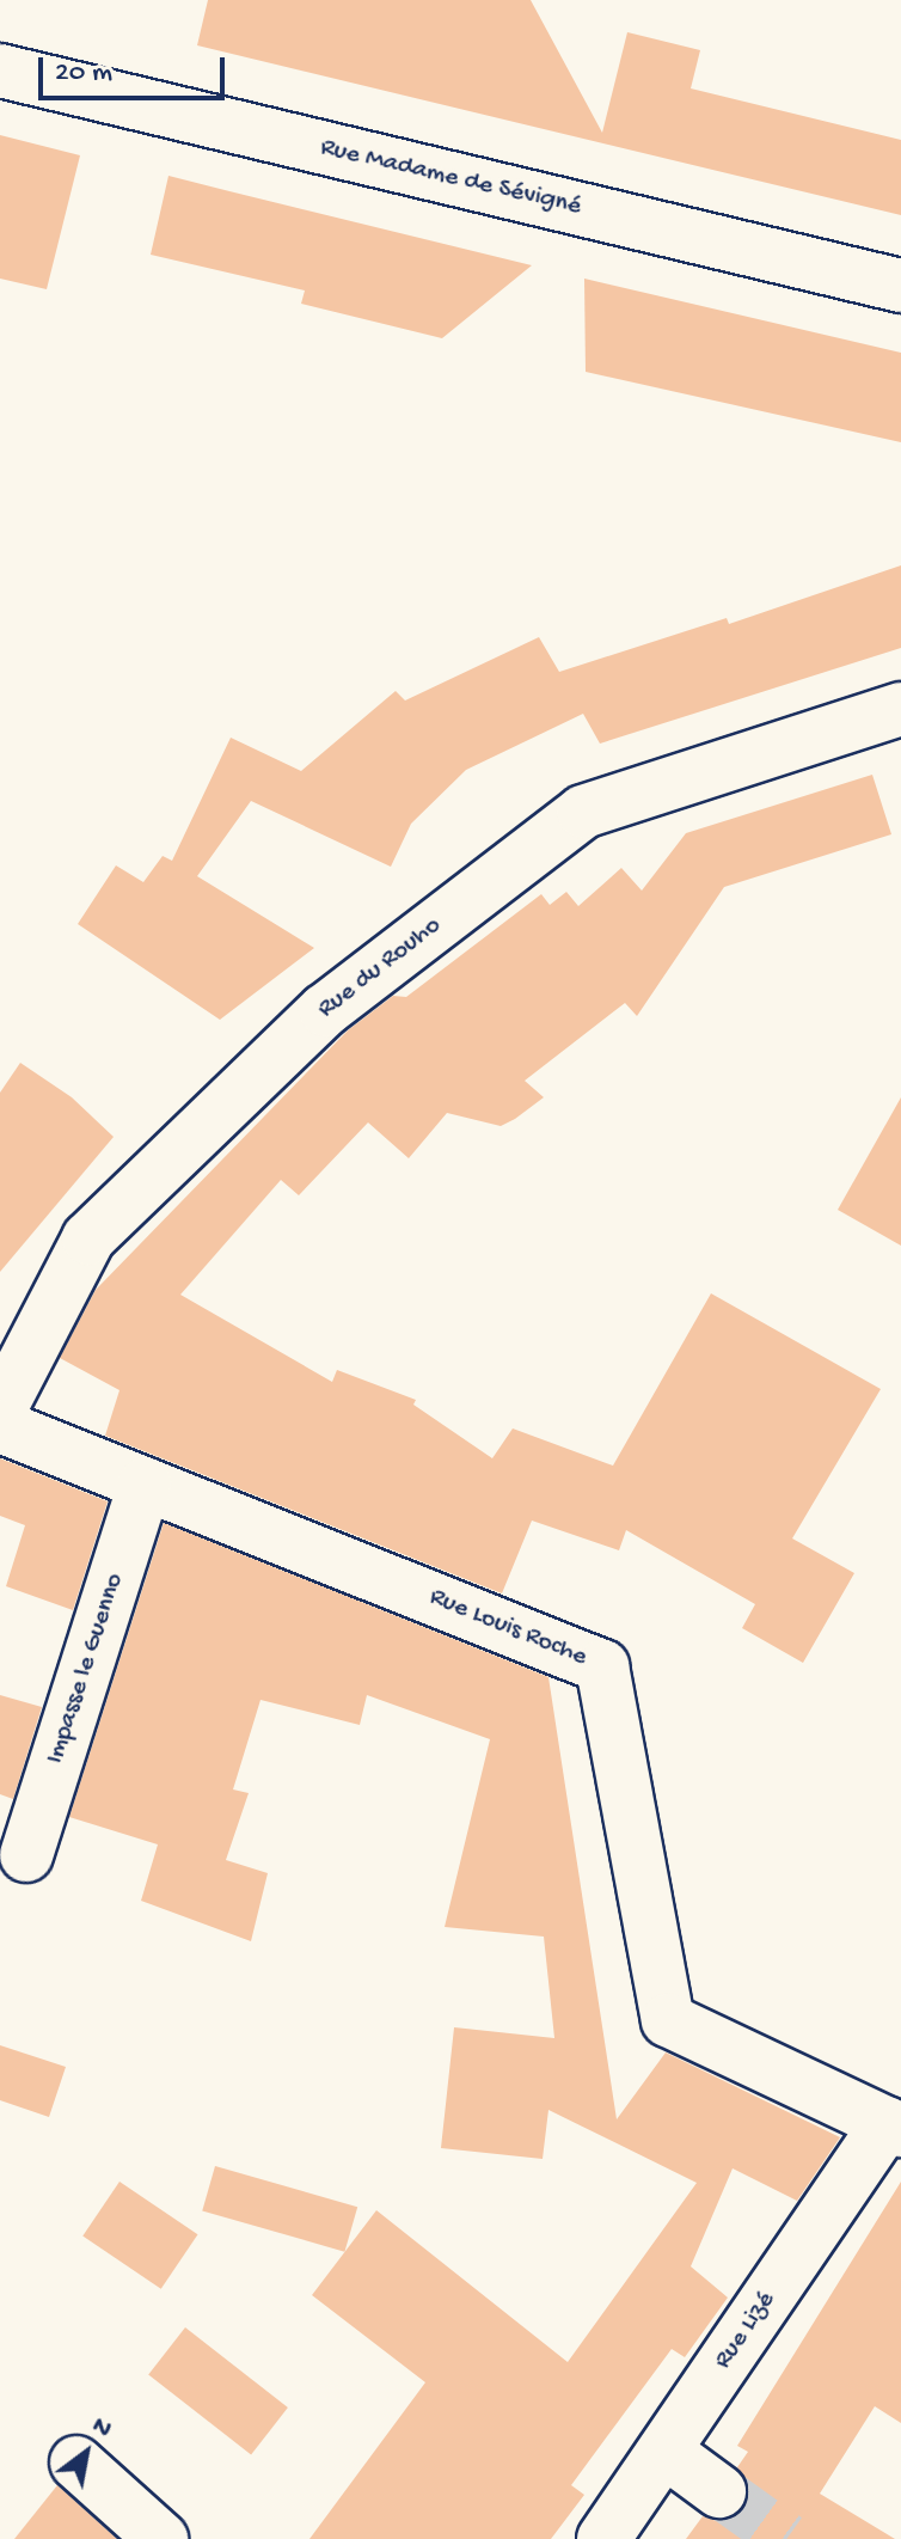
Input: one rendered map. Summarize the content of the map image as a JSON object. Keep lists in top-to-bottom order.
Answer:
{
  "streets": {
    "street": [
      "Rue Madame de Sévigné",
      "Rue du Rouho",
      "Rue Louis Roche",
      "Impasse le Guenno",
      "Rue Lizé"
    ]
  },
  "crossings": [
    ["Rue Louis Roche", "Impasse le Guenno"],
    ["Rue Louis Roche", "Rue Lizé"]
  ],
  "scale_bar": "20 m",
  "north": "top right"
}
